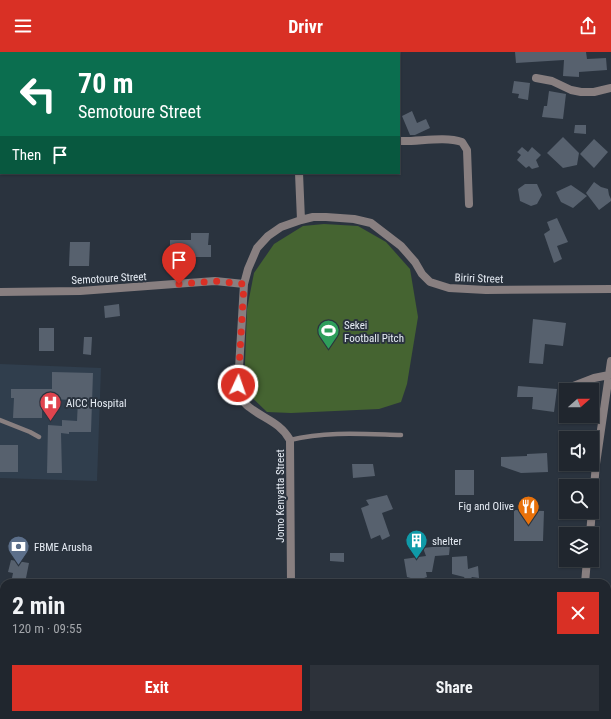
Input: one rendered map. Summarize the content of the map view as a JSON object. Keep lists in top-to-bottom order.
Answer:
{
  "streets": {
    "street": ["Semotoure Street", "Biriri Street", "Jomo Kenyatta Street"]
  },
  "crossings": [
    ["Semotoure Street", "Jomo Kenyatta Street"],
    ["Biriri Street", "Jomo Kenyatta Street"]
  ],
  "places": {
    "sports": ["Sekei Football Pitch"],
    "hospital": ["AICC Hospital"],
    "restaurant": ["Fig and Olive"],
    "building": ["shelter"],
    "bank": ["FBME Arusha"]
  },
  "north": "right",
  "page": {
    "header": "Drivr",
    "turn": ["70 m", "Semotoure Street"],
    "then": "Then",
    "heading": ["2 min", "120 m · 09:55"],
    "buttons": ["Exit", "Share"]
  }
}
